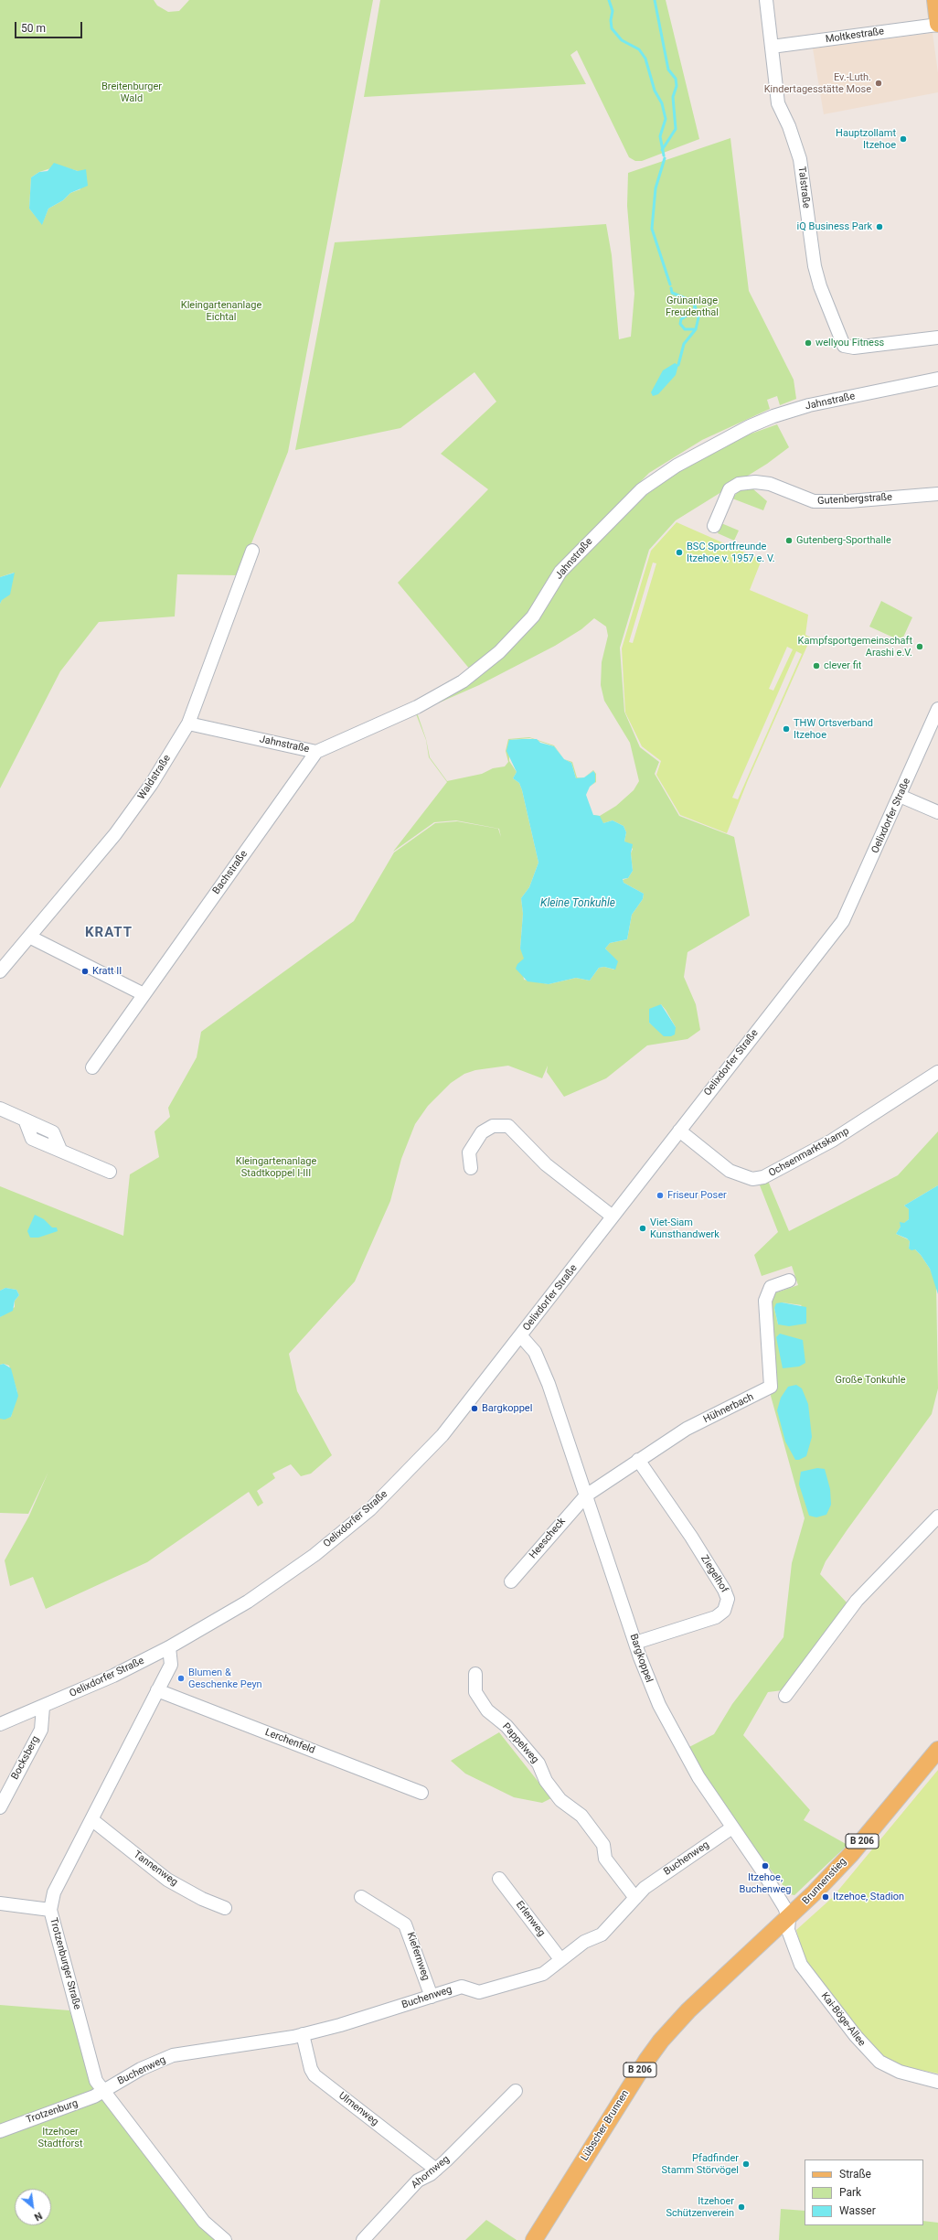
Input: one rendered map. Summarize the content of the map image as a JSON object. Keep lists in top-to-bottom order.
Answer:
{
  "streets": {
    "main road": ["B 206", "Brunnenstieg", "Lübscher Brunnen"],
    "street": [
      "Moltkestraße",
      "Talstraße",
      "Jahnstraße",
      "Gutenbergstraße",
      "Waldstraße",
      "Oelixdorfer Straße",
      "Bachstraße",
      "Ochsenmarktskamp",
      "Hühnerbach",
      "Heescheck",
      "Ziegelhof",
      "Bargkoppel",
      "Lerchenfeld",
      "Pappelweg",
      "Bocksberg",
      "Buchenweg",
      "Tannenweg",
      "Erlenweg",
      "Kiefernweg",
      "Trotzenburger Straße",
      "Kai-Böge-Allee",
      "Ulmenweg",
      "Trotzenburg",
      "Ahornweg"
    ]
  },
  "crossings": [
    ["Moltkestraße", "Talstraße"],
    ["Jahnstraße", "Waldstraße"],
    ["Jahnstraße", "Bachstraße"],
    ["Oelixdorfer Straße", "Ochsenmarktskamp"],
    ["Oelixdorfer Straße", "Bargkoppel"],
    ["Oelixdorfer Straße", "Bocksberg"],
    ["Oelixdorfer Straße", "Trotzenburger Straße"],
    ["Hühnerbach", "Heescheck"],
    ["Hühnerbach", "Ziegelhof"],
    ["Hühnerbach", "Bargkoppel"],
    ["Heescheck", "Bargkoppel"],
    ["Ziegelhof", "Bargkoppel"],
    ["Bargkoppel", "Buchenweg"],
    ["Bargkoppel", "Brunnenstieg"],
    ["Bargkoppel", "Kai-Böge-Allee"],
    ["Bargkoppel", "Lübscher Brunnen"],
    ["Lerchenfeld", "Trotzenburger Straße"],
    ["Pappelweg", "Buchenweg"],
    ["Buchenweg", "Erlenweg"],
    ["Buchenweg", "Kiefernweg"],
    ["Buchenweg", "Trotzenburger Straße"],
    ["Buchenweg", "Ulmenweg"],
    ["Buchenweg", "Trotzenburg"],
    ["Tannenweg", "Trotzenburger Straße"],
    ["Brunnenstieg", "Kai-Böge-Allee"],
    ["Brunnenstieg", "Lübscher Brunnen"],
    ["Trotzenburger Straße", "Trotzenburg"],
    ["Kai-Böge-Allee", "Lübscher Brunnen"],
    ["Ulmenweg", "Ahornweg"]
  ],
  "districts": ["KRATT"],
  "water": ["Kleine Tonkuhle"],
  "parks": [
    "Breitenburger Wald",
    "Grünanlage Freudenthal",
    "Kleingartenanlage Eichtal",
    "Kleingartenanlage Stadtkoppel I-III",
    "Große Tonkuhle",
    "Itzehoer Stadtforst"
  ],
  "places": [
    "Ev.-Luth. Kindertagesstätte Mose",
    "Hauptzollamt Itzehoe",
    "iQ Business Park",
    "wellyou Fitness",
    "Gutenberg-Sporthalle",
    "BSC Sportfreunde Itzehoe v. 1957 e. V.",
    "Kampfsportgemeinschaft Arashi e.V.",
    "clever fit",
    "THW Ortsverband Itzehoe",
    "Kratt II",
    "Friseur Poser",
    "Viet-Siam Kunsthandwerk",
    "Bargkoppel",
    "Blumen & Geschenke Peyn",
    "Itzehoe, Buchenweg",
    "Itzehoe, Stadion",
    "Pfadfinder Stamm Störvögel",
    "Itzehoer Schützenverein"
  ],
  "legend": ["Straße", "Park", "Wasser"],
  "scale_bar": "50 m",
  "north": "bottom right"
}
